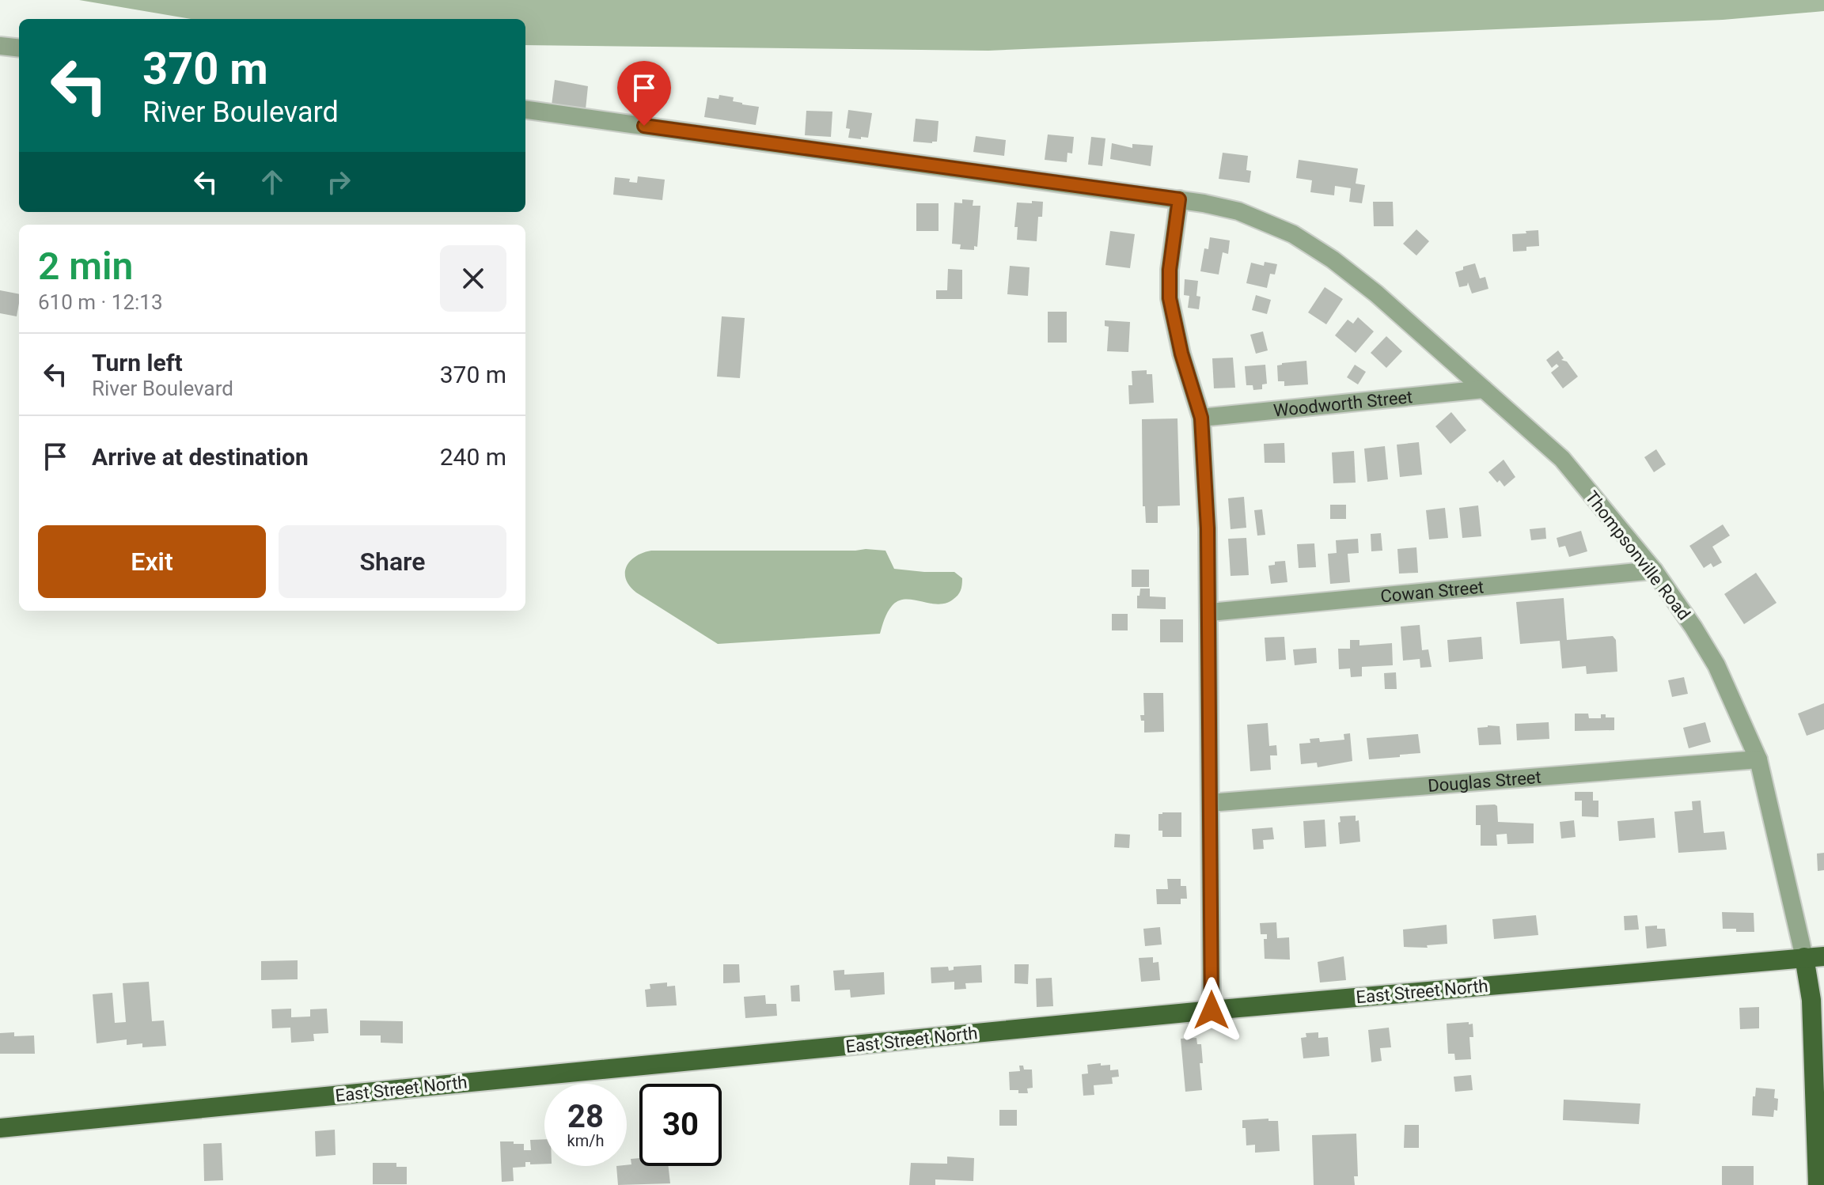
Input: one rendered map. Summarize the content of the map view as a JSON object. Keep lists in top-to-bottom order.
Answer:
{
  "streets": {
    "main road": ["Thompsonville Road", "East Street North"],
    "street": ["Woodworth Street", "Cowan Street", "Douglas Street"]
  },
  "crossings": [
    ["Woodworth Street", "Thompsonville Road"],
    ["Thompsonville Road", "Cowan Street"],
    ["Thompsonville Road", "Douglas Street"],
    ["Thompsonville Road", "East Street North"]
  ],
  "page": {
    "turn": ["370 m", "River Boulevard"],
    "heading": ["2 min", "610 m · 12:13"],
    "list": [
      {
        "name": "Turn left",
        "note": "River Boulevard",
        "value": "370 m"
      },
      {
        "name": "Arrive at destination",
        "value": "240 m"
      }
    ],
    "buttons": ["Exit", "Share"],
    "speed": "28 km/h",
    "limit": "30"
  }
}
